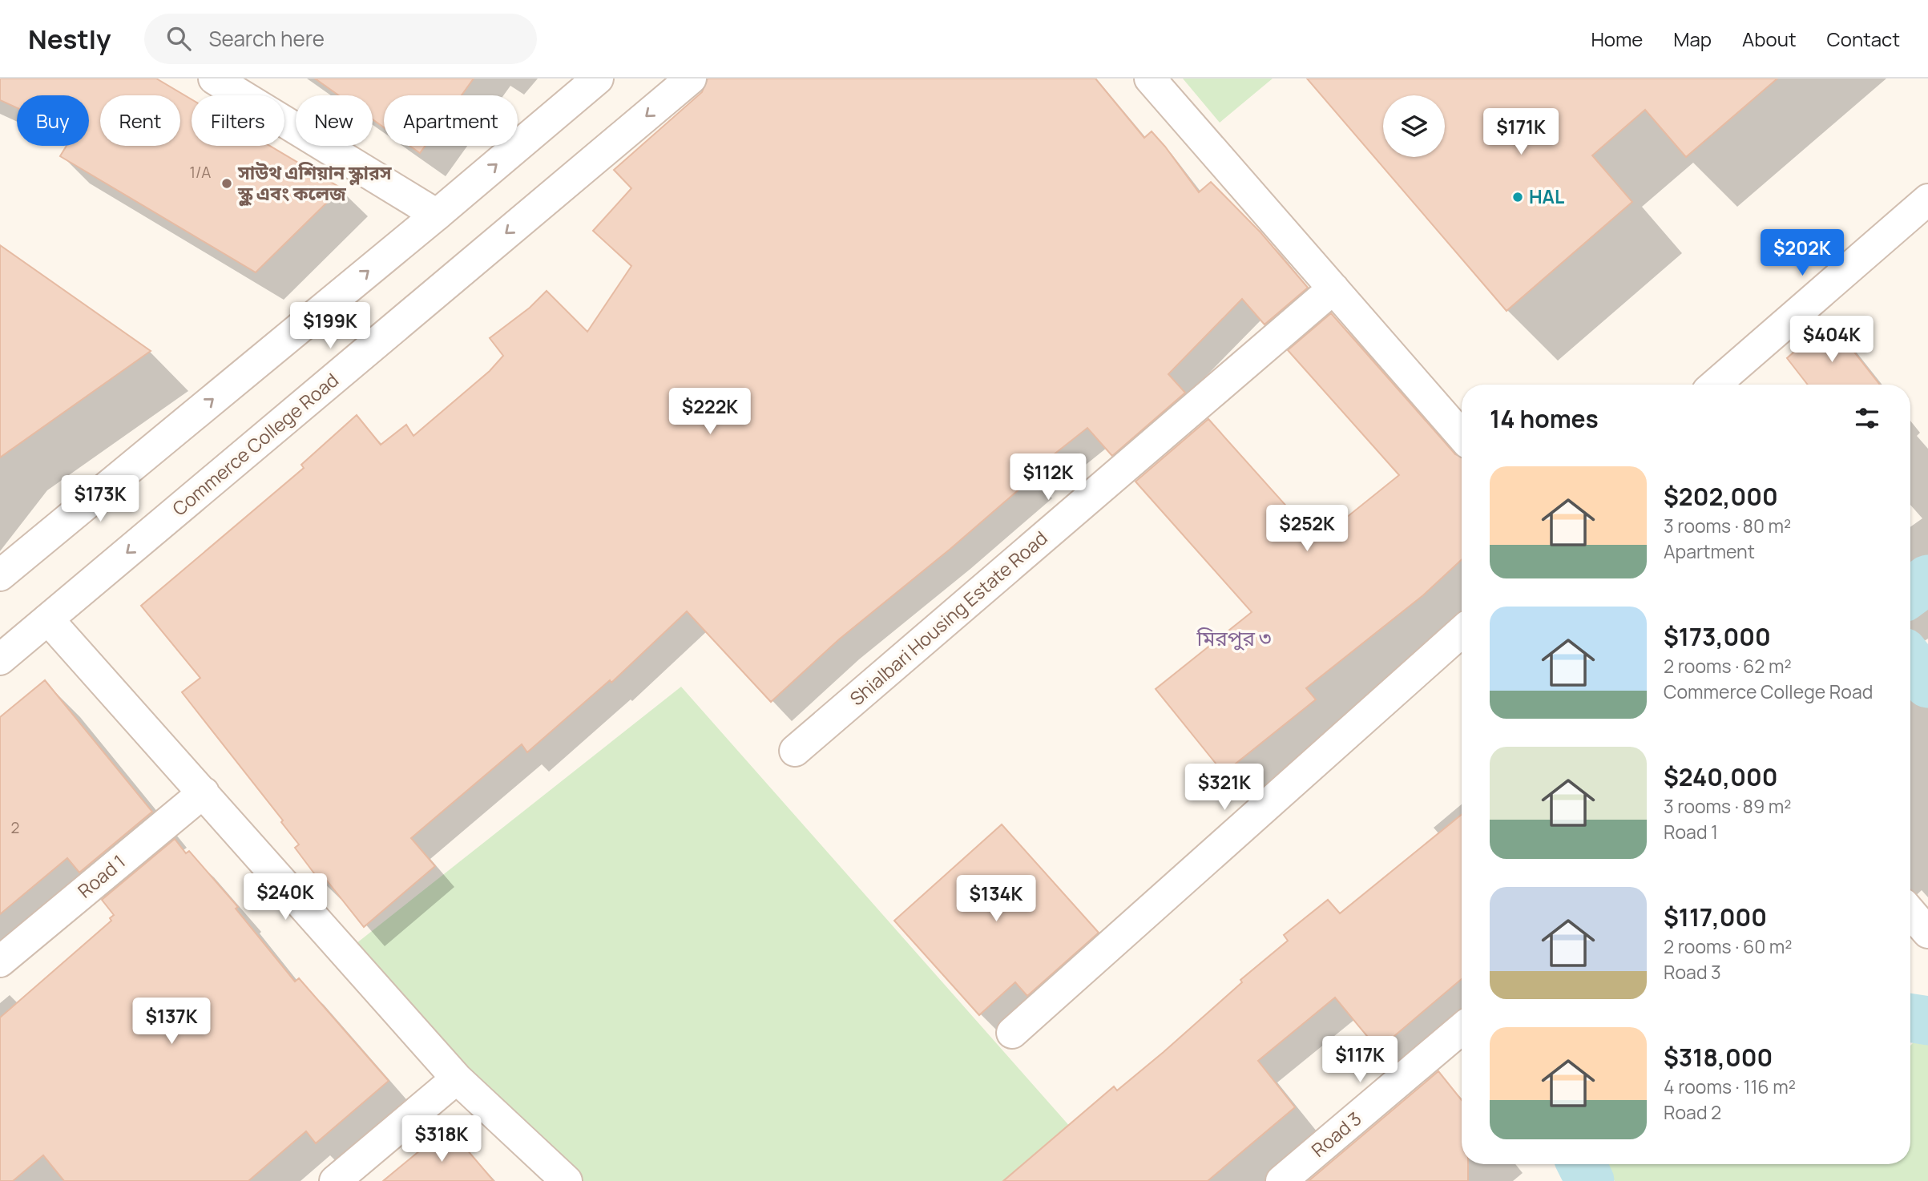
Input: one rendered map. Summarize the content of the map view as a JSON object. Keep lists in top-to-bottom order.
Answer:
{
  "streets": {
    "street": [
      "Commerce College Road",
      "Shialbari Housing Estate Road",
      "Road 1",
      "Road 3"
    ]
  },
  "districts": ["মিরপুর ৩"],
  "places": ["সাউথ এশিয়ান স্কলারস স্কুল এবং কলেজ", "HAL"],
  "house_numbers": ["1/A", "2"],
  "page": {
    "header": "Nestly",
    "search": "Search here",
    "nav": [
      "Home",
      "Map",
      "About",
      "Contact"
    ],
    "chip": [
      "Buy",
      "Rent",
      "Filters",
      "New",
      "Apartment"
    ],
    "price": [
      "$171K",
      "$202K",
      "$199K",
      "$404K",
      "$222K",
      "$112K",
      "$173K",
      "$252K",
      "$321K",
      "$240K",
      "$134K",
      "$137K",
      "$117K",
      "$318K"
    ],
    "heading": "14 homes",
    "list": [
      {
        "name": "$202,000",
        "note": "3 rooms · 80 m² · Apartment"
      },
      {
        "name": "$173,000",
        "note": "2 rooms · 62 m² · Commerce College Road"
      },
      {
        "name": "$240,000",
        "note": "3 rooms · 89 m² · Road 1"
      },
      {
        "name": "$117,000",
        "note": "2 rooms · 60 m² · Road 3"
      },
      {
        "name": "$318,000",
        "note": "4 rooms · 116 m² · Road 2"
      }
    ]
  }
}
